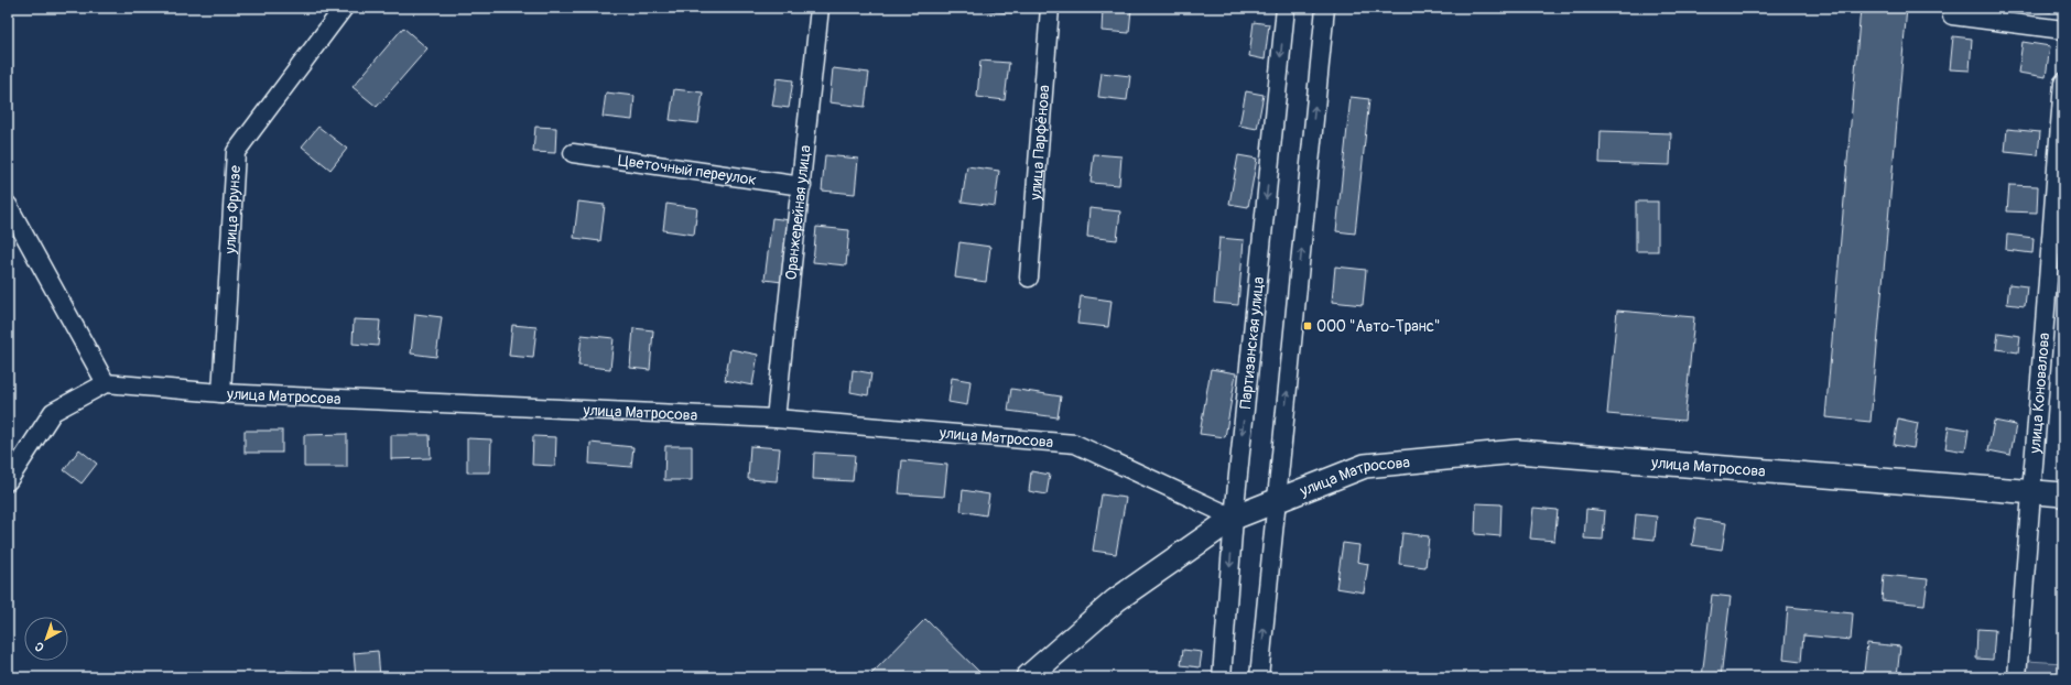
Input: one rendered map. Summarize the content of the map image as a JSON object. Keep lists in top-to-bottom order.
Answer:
{
  "streets": {
    "main road": ["улица Матросова"],
    "street": [
      "улица Парфёнова",
      "Цветочный переулок",
      "улица Фрунзе",
      "Оранжерейная улица",
      "Партизанская улица",
      "улица Коновалова"
    ]
  },
  "crossings": [
    ["Цветочный переулок", "Оранжерейная улица"],
    ["улица Фрунзе", "улица Матросова"],
    ["Оранжерейная улица", "улица Матросова"],
    ["Партизанская улица", "улица Матросова"],
    ["улица Коновалова", "улица Матросова"]
  ],
  "places": {
    "transit": ["ООО \"Авто-Транс\""]
  },
  "north": "bottom left"
}
